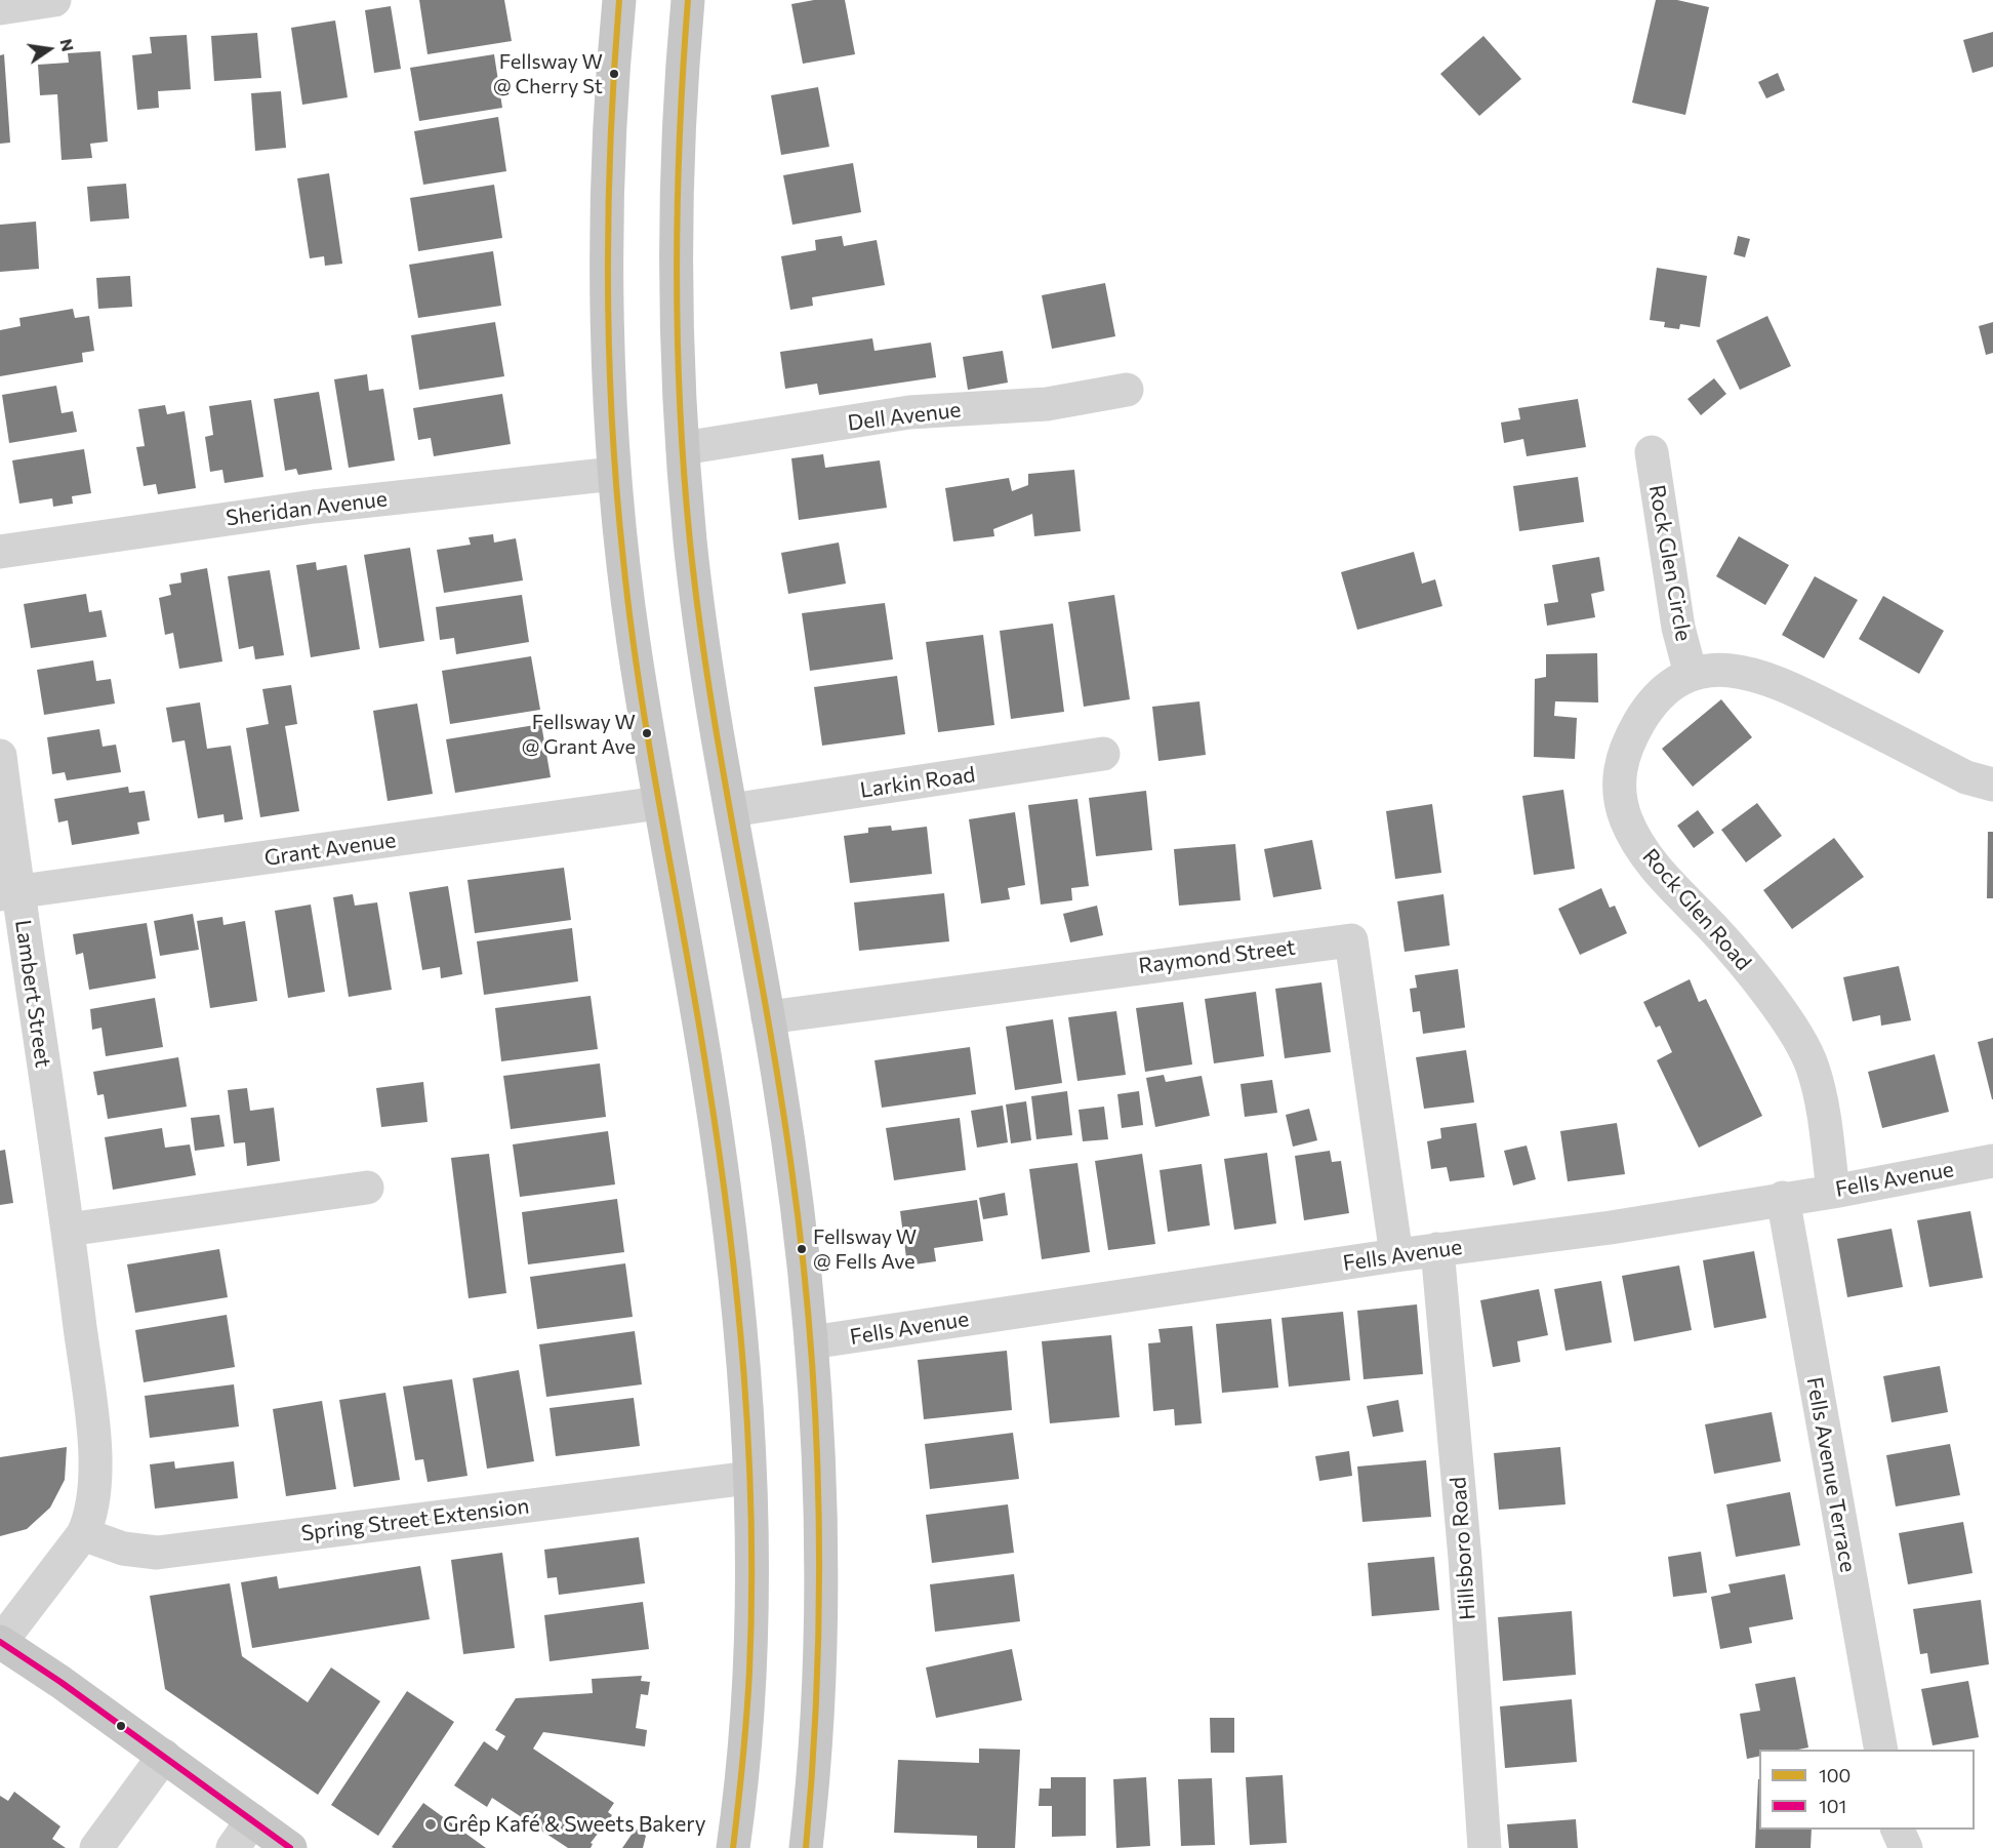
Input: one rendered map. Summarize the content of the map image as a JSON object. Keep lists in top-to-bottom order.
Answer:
{
  "streets": {
    "street": [
      "Dell Avenue",
      "Sheridan Avenue",
      "Rock Glen Circle",
      "Larkin Road",
      "Grant Avenue",
      "Rock Glen Road",
      "Raymond Street",
      "Lambert Street",
      "Fells Avenue",
      "Fells Avenue Terrace",
      "Spring Street Extension",
      "Hillsboro Road"
    ]
  },
  "crossings": [
    ["Rock Glen Circle", "Rock Glen Road"],
    ["Grant Avenue", "Lambert Street"],
    ["Rock Glen Road", "Fells Avenue"],
    ["Raymond Street", "Fells Avenue"],
    ["Lambert Street", "Spring Street Extension"],
    ["Fells Avenue", "Fells Avenue Terrace"],
    ["Fells Avenue", "Hillsboro Road"]
  ],
  "places": [
    "Fellsway W @ Cherry St",
    "Fellsway W @ Grant Ave",
    "Fellsway W @ Fells Ave",
    "Grêp Kafé & Sweets Bakery"
  ],
  "lines": ["transit line 100", "transit line 101"],
  "legend": ["100", "101"],
  "north": "right"
}
